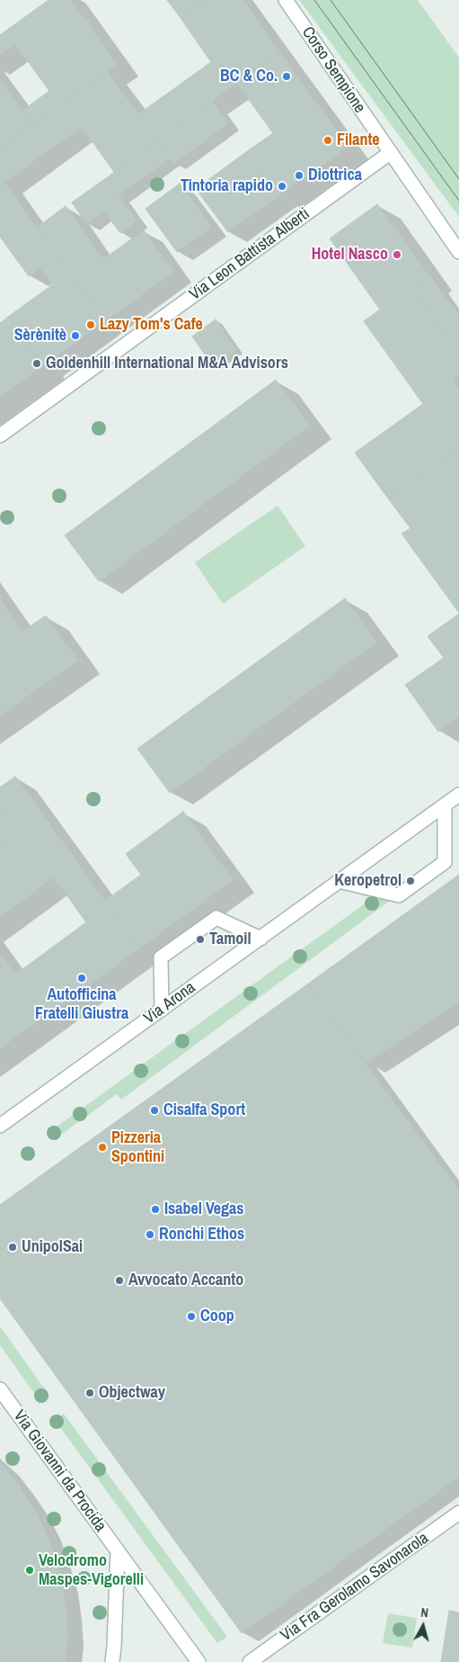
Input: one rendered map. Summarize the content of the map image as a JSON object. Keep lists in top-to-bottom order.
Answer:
{
  "streets": {
    "street": [
      "Corso Sempione",
      "Via Leon Battista Alberti",
      "Via Arona",
      "Via Giovanni da Procida",
      "Via Fra Gerolamo Savonarola"
    ]
  },
  "crossings": [
    ["Corso Sempione", "Via Leon Battista Alberti"]
  ],
  "places": [
    "BC & Co.",
    "Filante",
    "Diottrica",
    "Tintoria rapido",
    "Hotel Nasco",
    "Lazy Tom's Cafe",
    "Sèrènitè",
    "Goldenhill International M&A Advisors",
    "Keropetrol",
    "Tamoil",
    "Autofficina Fratelli Giustra",
    "Cisalfa Sport",
    "Pizzeria Spontini",
    "Isabel Vegas",
    "Ronchi Ethos",
    "UnipolSai",
    "Avvocato Accanto",
    "Coop",
    "Objectway",
    "Velodromo Maspes-Vigorelli"
  ],
  "north": "top"
}
